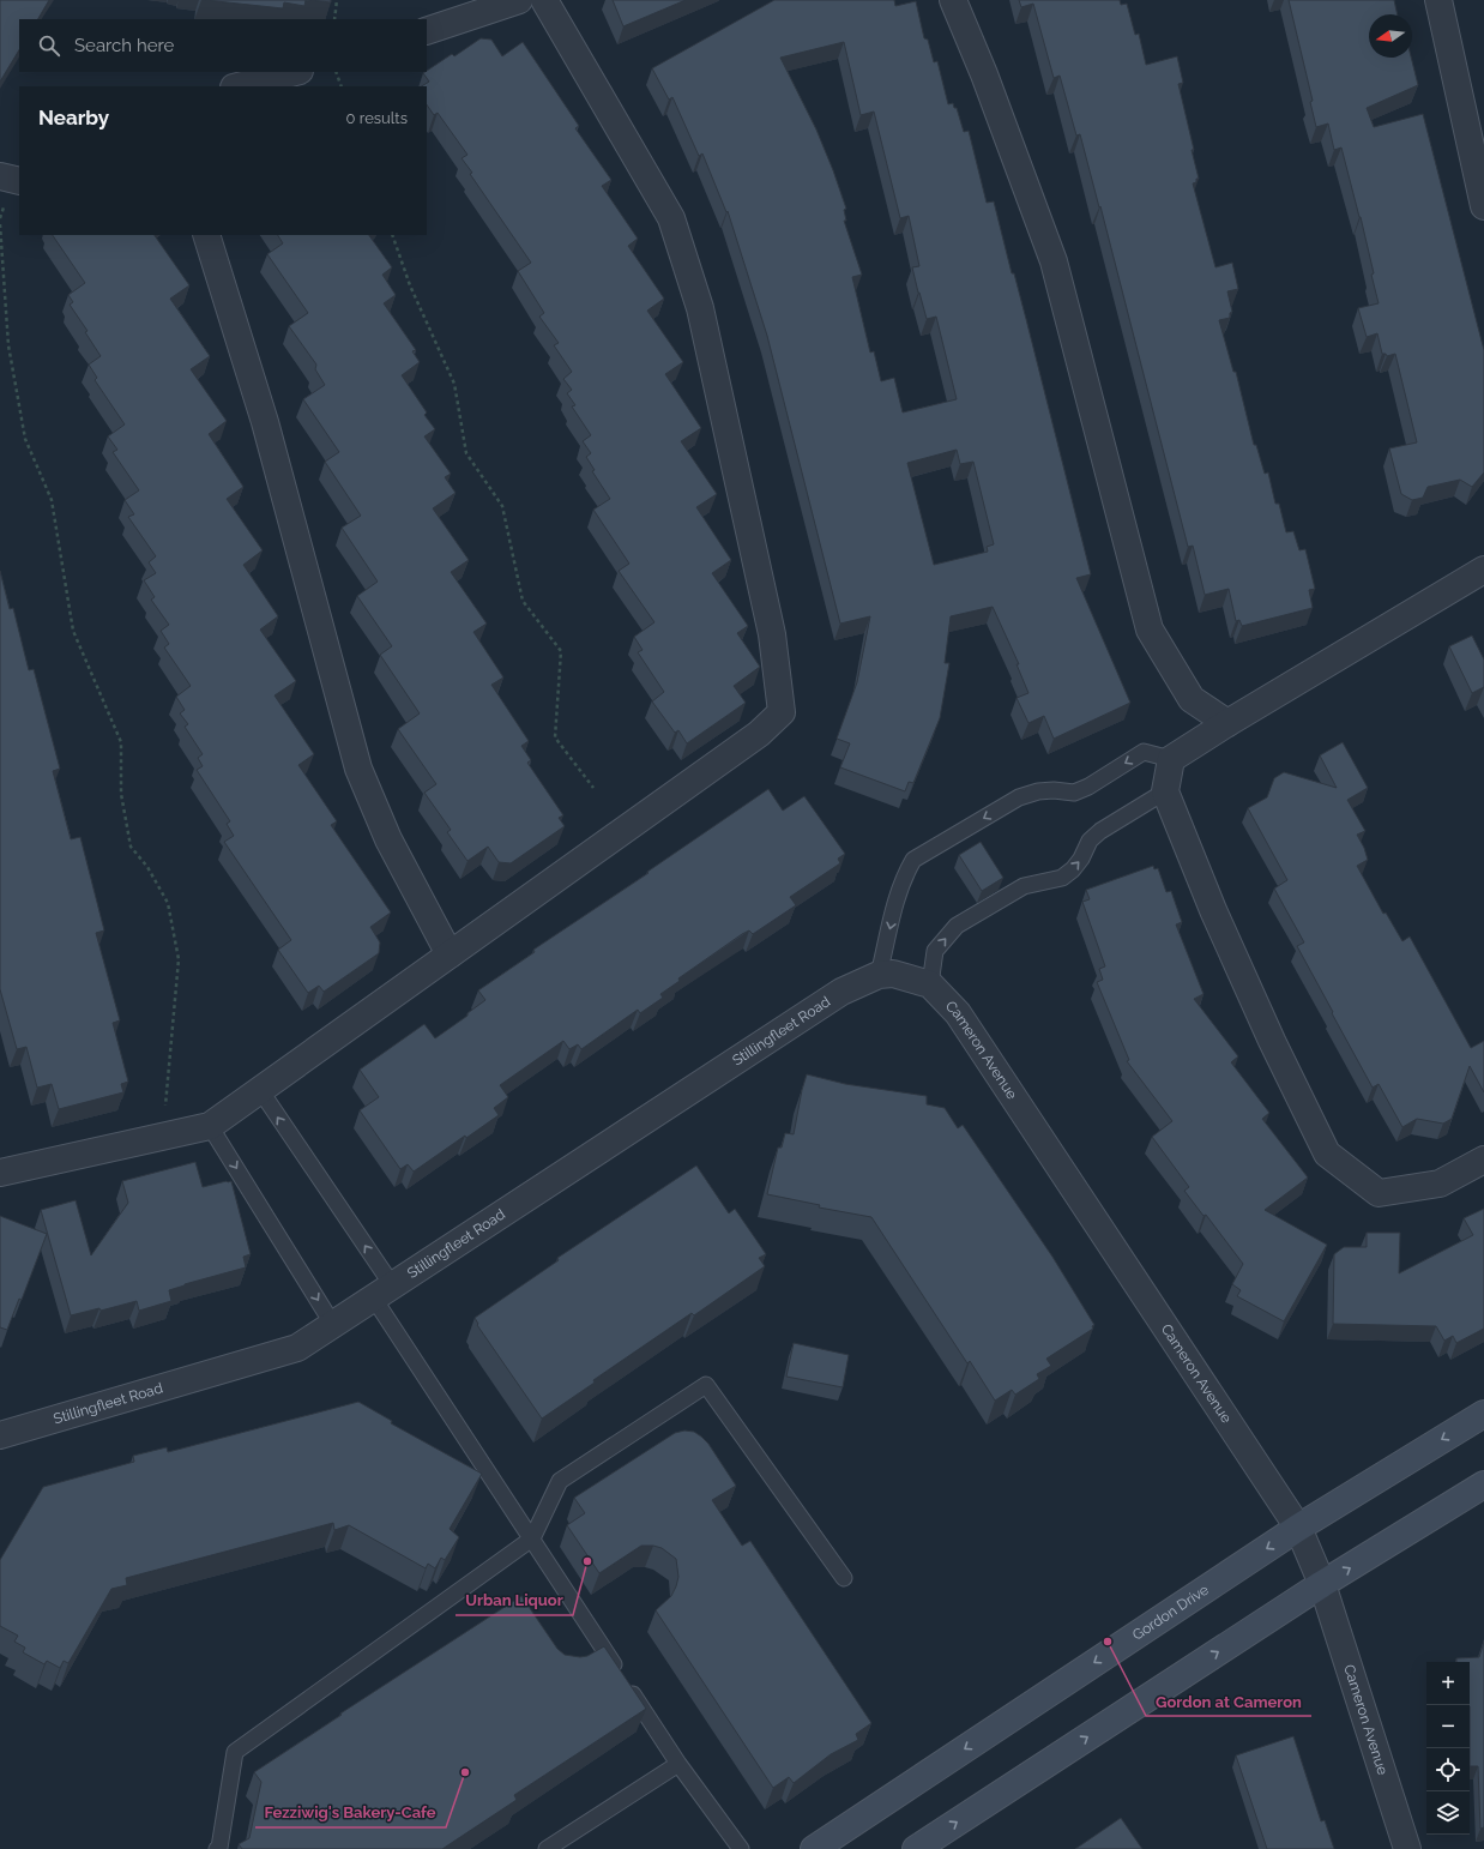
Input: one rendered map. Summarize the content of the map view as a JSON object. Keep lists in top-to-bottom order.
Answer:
{
  "streets": {
    "main road": ["Gordon Drive"],
    "street": ["Stillingfleet Road", "Cameron Avenue"]
  },
  "crossings": [
    ["Cameron Avenue", "Gordon Drive"]
  ],
  "places": ["Urban Liquor", "Gordon at Cameron", "Fezziwig's Bakery-Cafe"],
  "north": "left",
  "page": {
    "search": "Search here",
    "heading": ["Nearby", "0 results"],
    "map_buttons": ["+", "−"]
  }
}
